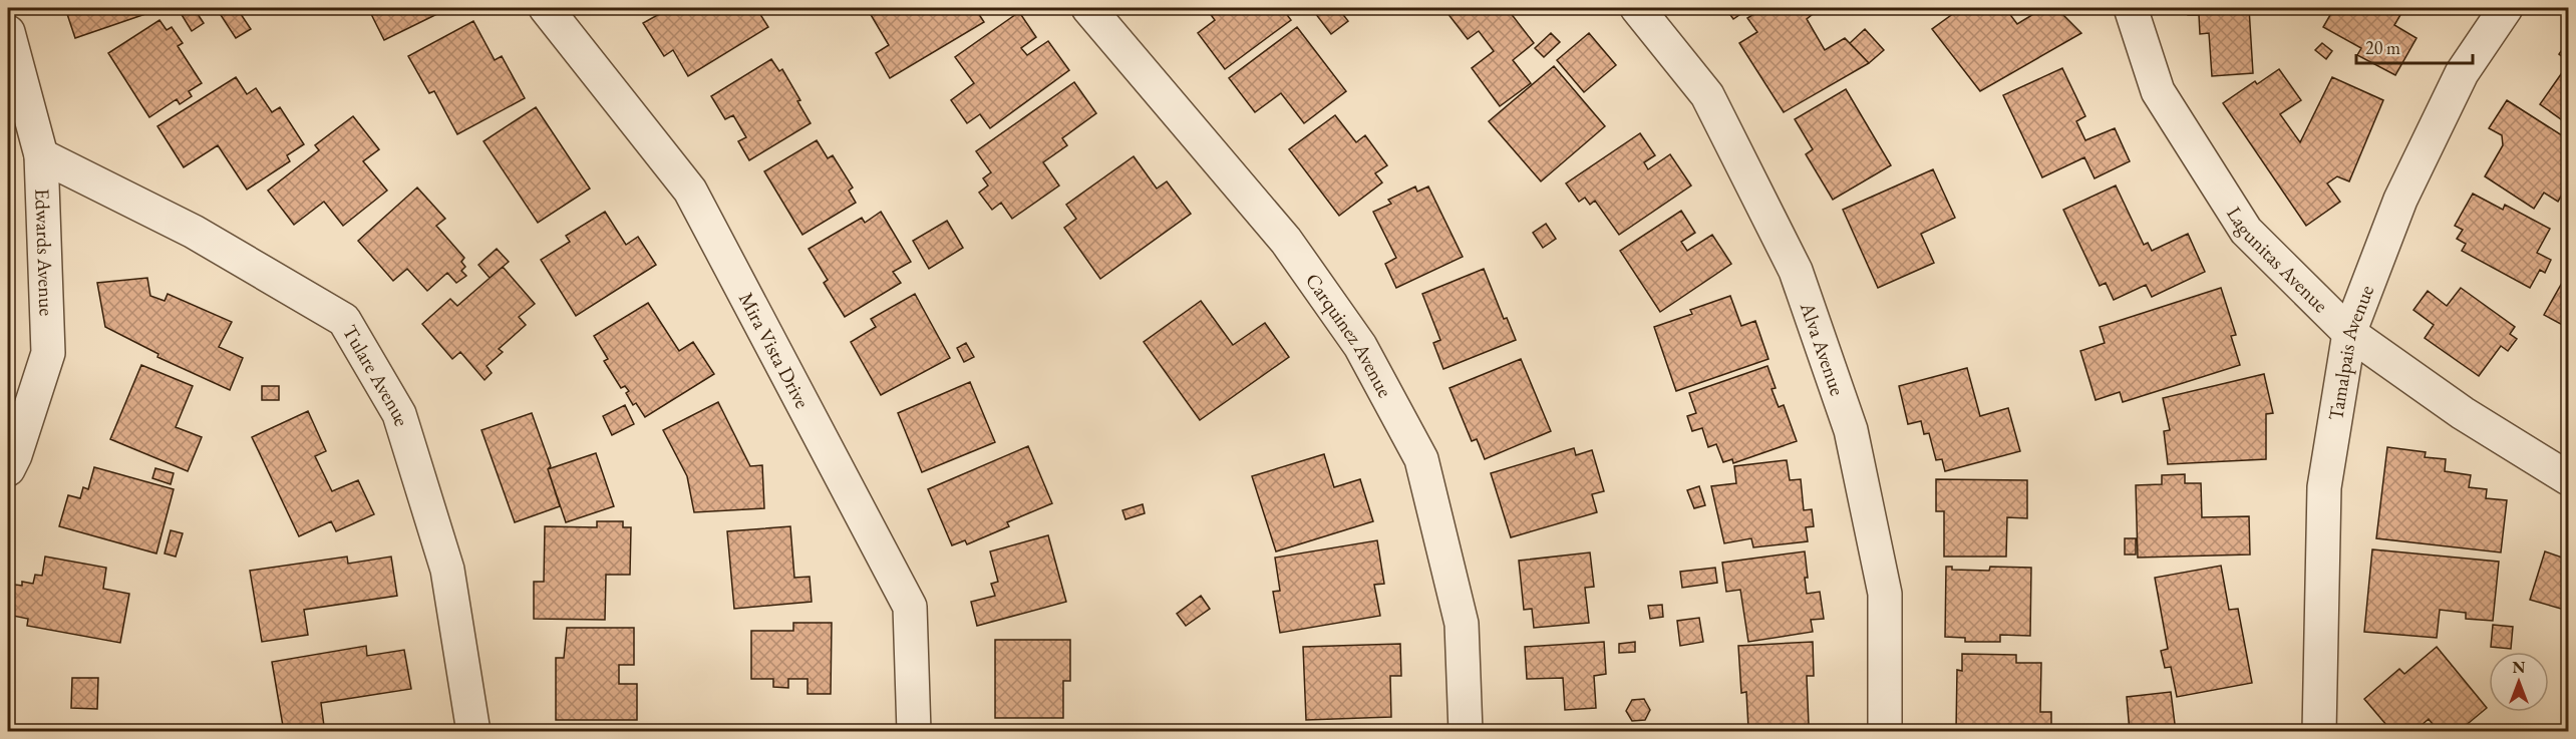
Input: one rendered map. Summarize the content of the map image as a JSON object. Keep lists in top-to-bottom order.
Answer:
{
  "streets": {
    "street": [
      "Edwards Avenue",
      "Lagunitas Avenue",
      "Carquinez Avenue",
      "Alva Avenue",
      "Mira Vista Drive",
      "Tamalpais Avenue",
      "Tulare Avenue"
    ]
  },
  "crossings": [
    ["Edwards Avenue", "Tulare Avenue"],
    ["Lagunitas Avenue", "Tamalpais Avenue"]
  ],
  "scale_bar": "20 m",
  "north": "top"
}
